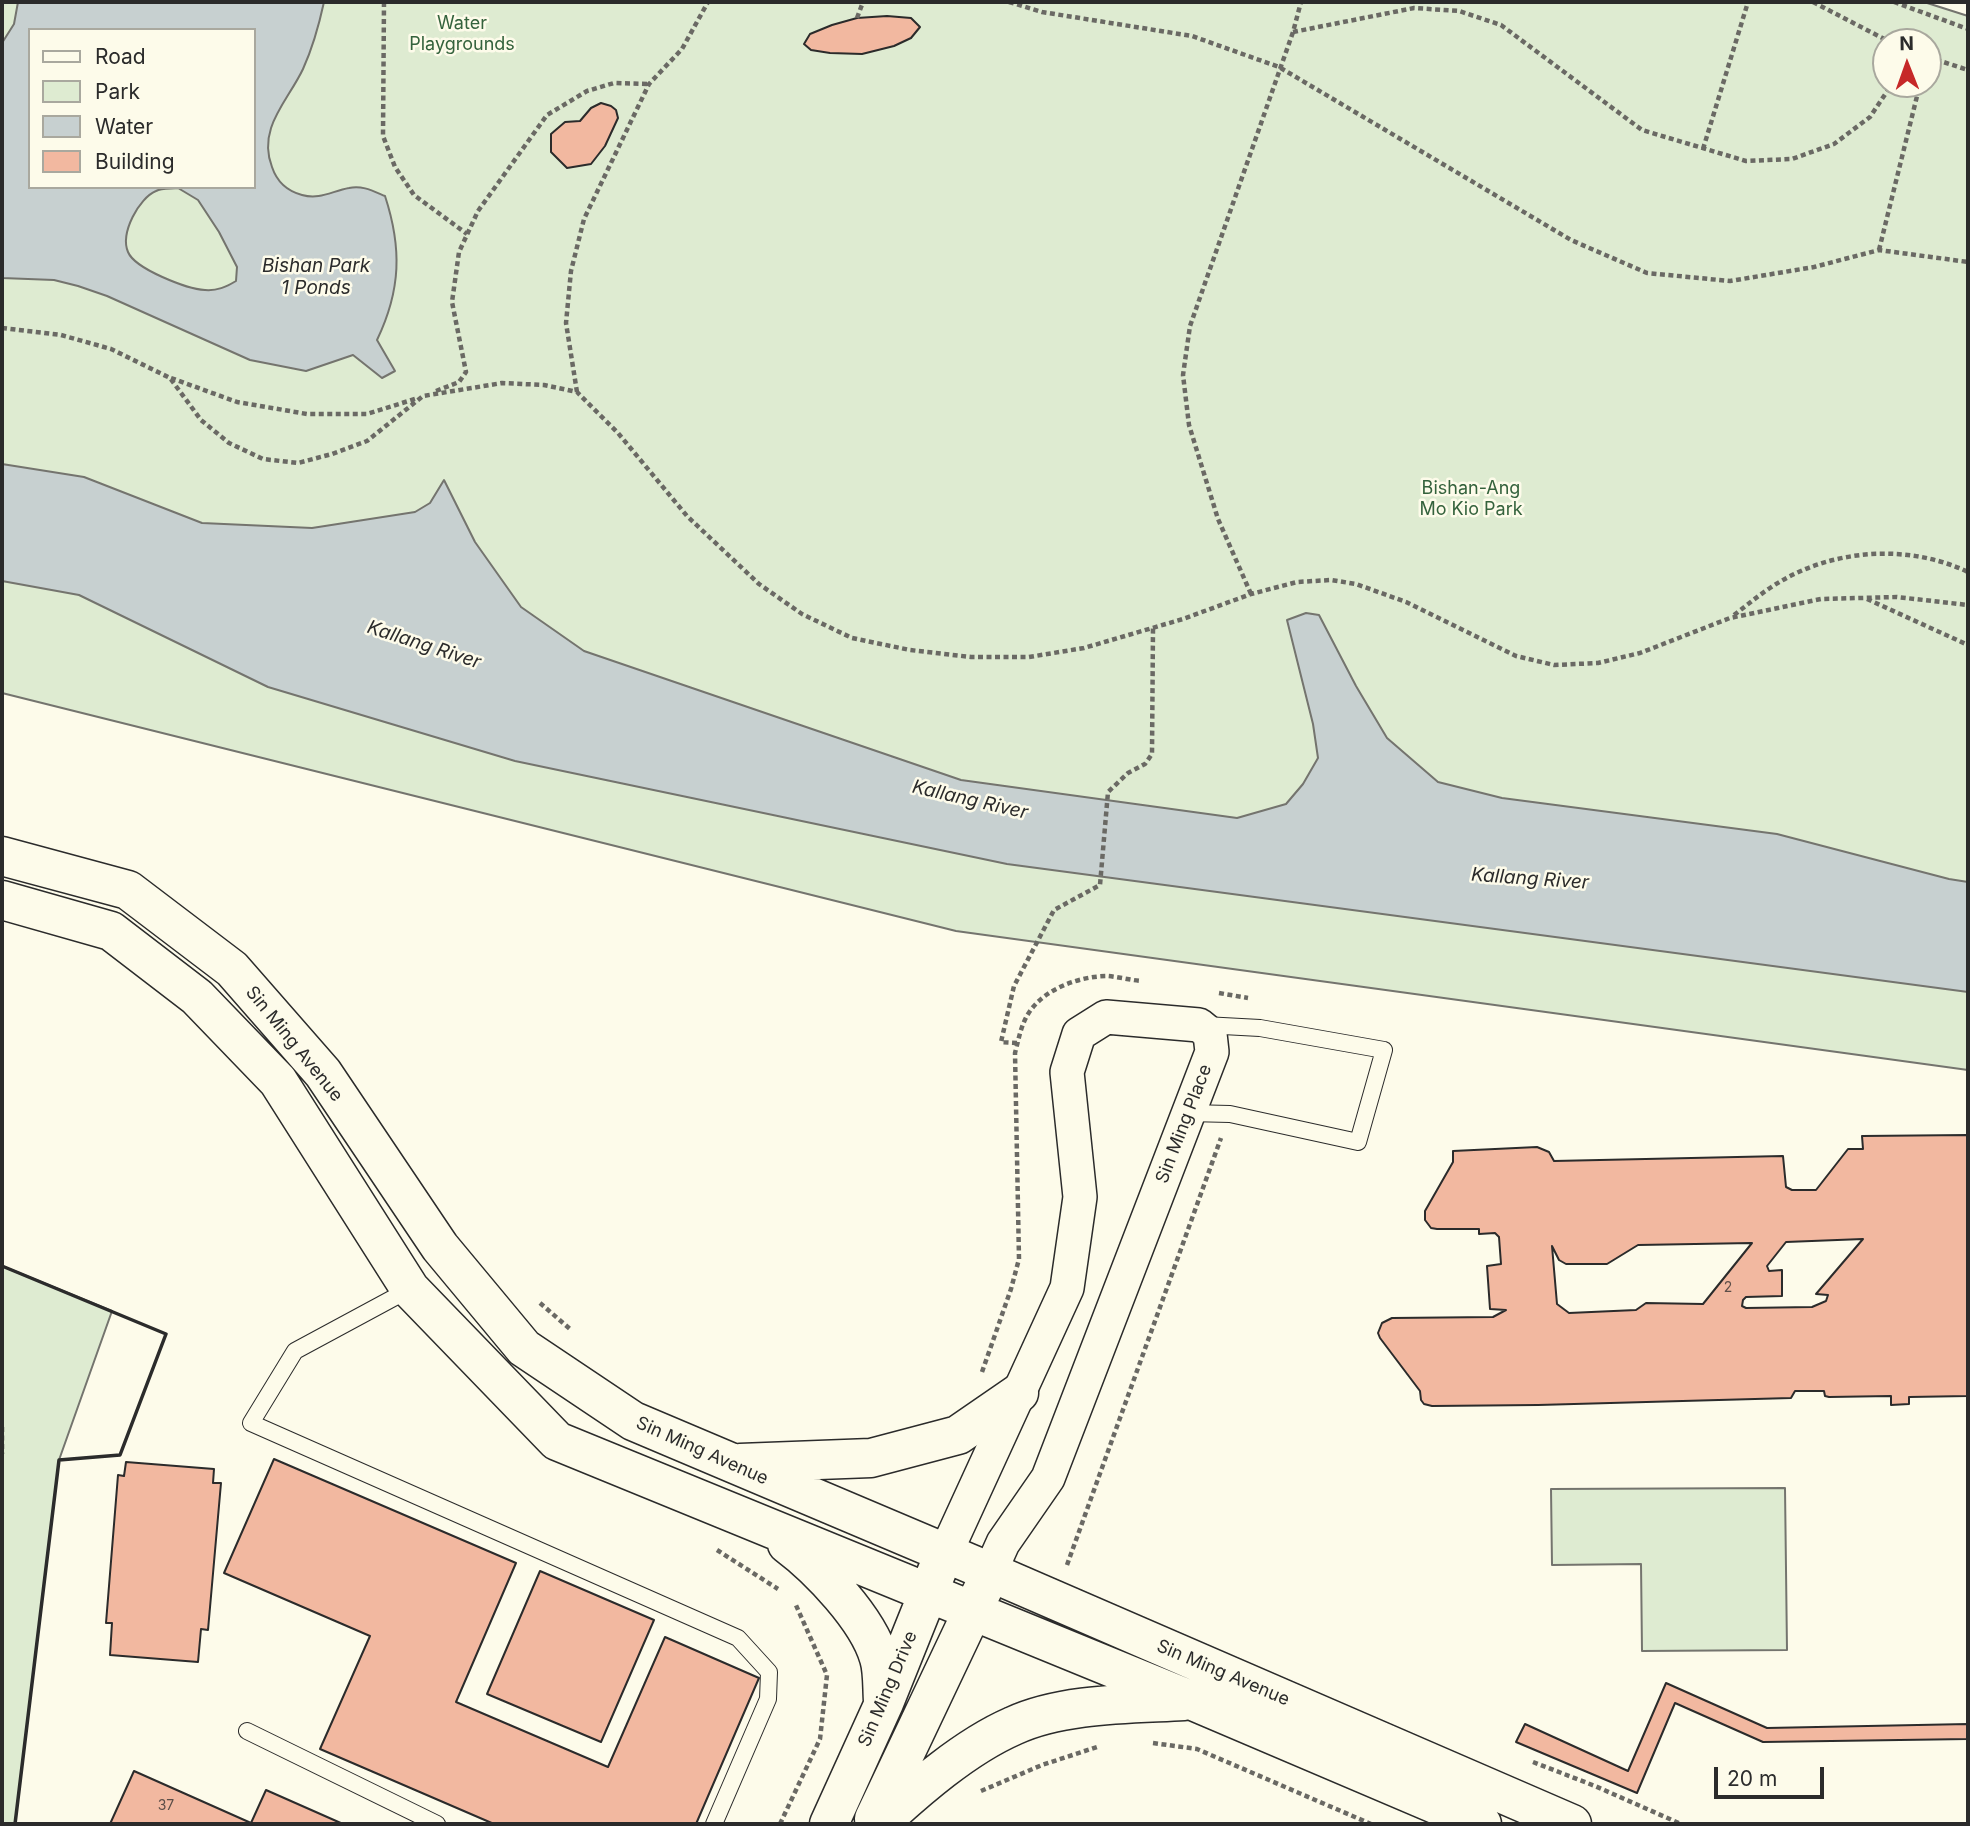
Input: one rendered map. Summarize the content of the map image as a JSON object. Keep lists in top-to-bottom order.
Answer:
{
  "streets": {
    "main road": ["Sin Ming Avenue", "Sin Ming Drive"],
    "street": ["Sin Ming Place"]
  },
  "crossings": [
    ["Sin Ming Avenue", "Sin Ming Place"],
    ["Sin Ming Avenue", "Sin Ming Drive"]
  ],
  "water": ["Bishan Park 1 Ponds", "Kallang River"],
  "parks": ["Water Playgrounds", "Bishan-Ang Mo Kio Park"],
  "house_numbers": ["2", "37"],
  "legend": [
    "Road",
    "Park",
    "Water",
    "Building"
  ],
  "scale_bar": "20 m",
  "north": "top"
}
